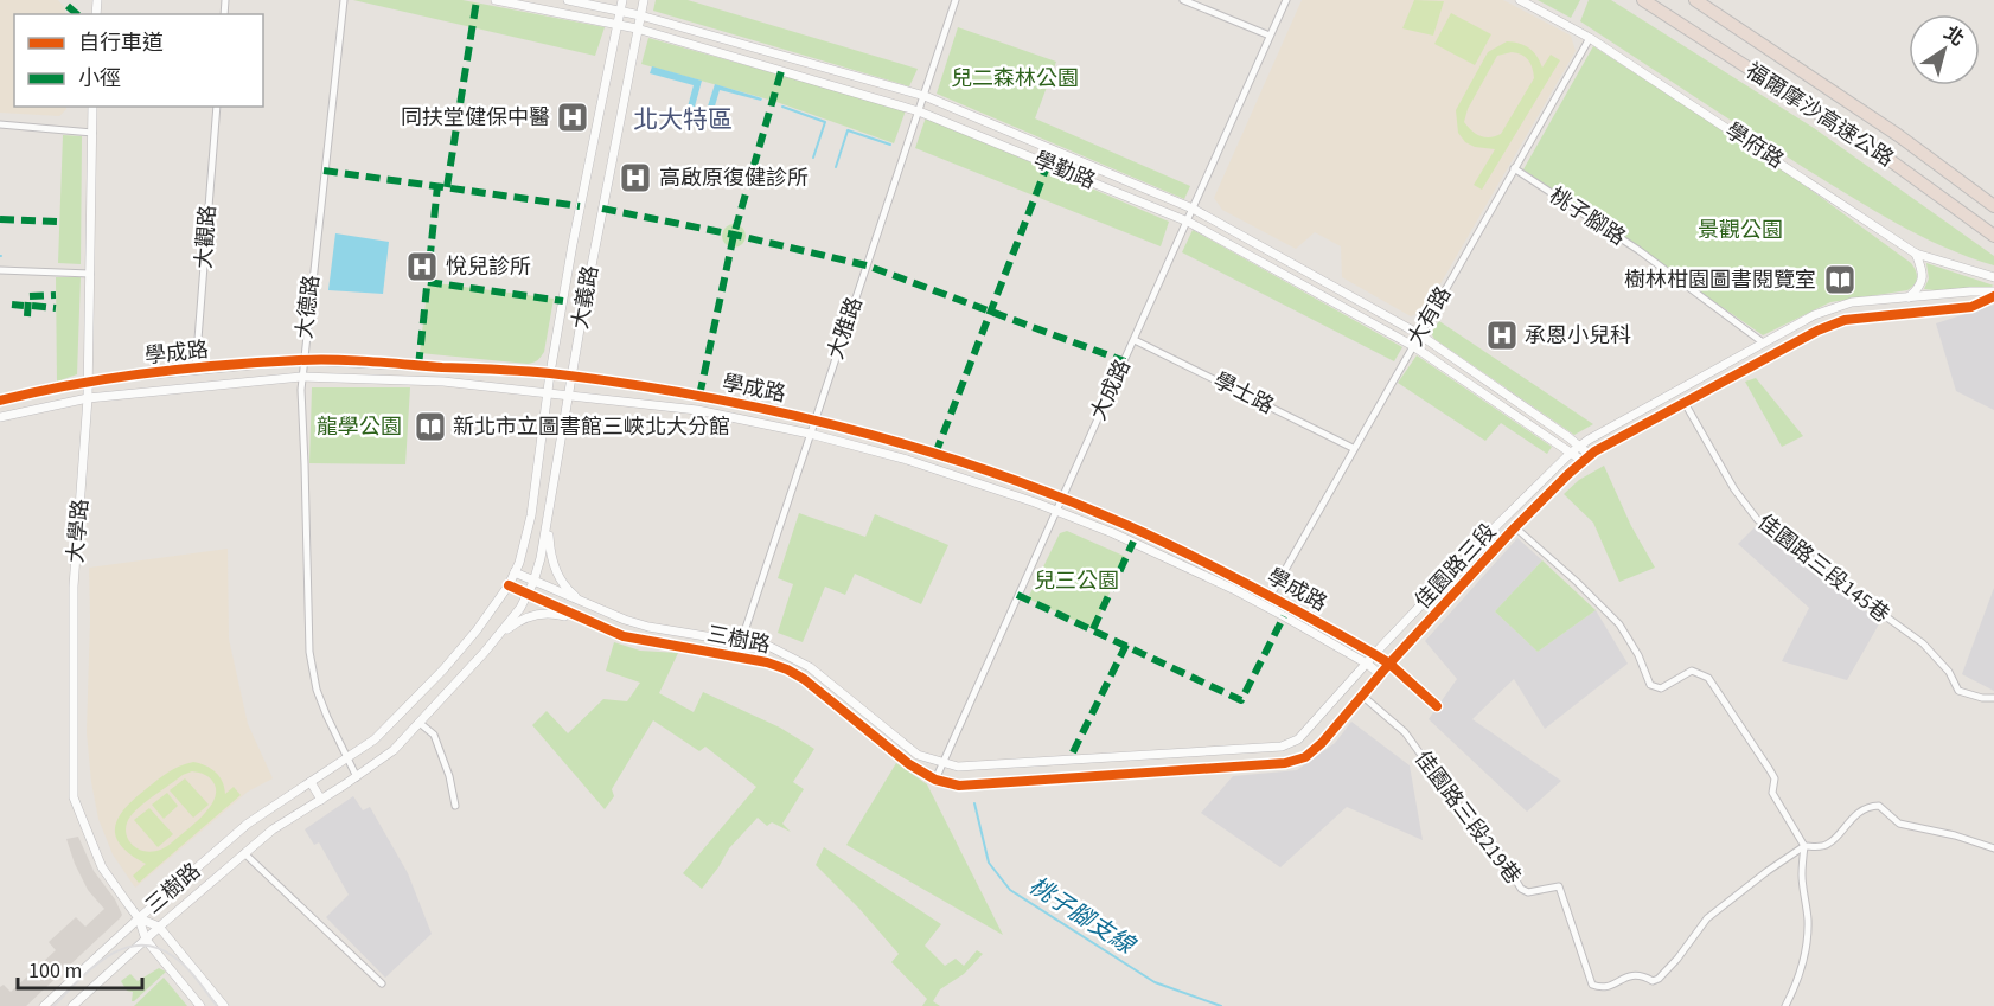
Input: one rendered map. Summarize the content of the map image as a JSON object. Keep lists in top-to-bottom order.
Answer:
{
  "streets": {
    "highway": ["福爾摩沙高速公路"],
    "street": [
      "學府路",
      "學勤路",
      "桃子腳路",
      "大觀路",
      "大義路",
      "大德路",
      "大有路",
      "大雅路",
      "學成路",
      "大成路",
      "學士路",
      "大學路",
      "佳園路三段",
      "佳園路三段145巷",
      "三樹路",
      "佳園路三段219巷"
    ]
  },
  "crossings": [
    ["學府路", "大有路"],
    ["學勤路", "大義路"],
    ["學勤路", "大有路"],
    ["學勤路", "大雅路"],
    ["學勤路", "大成路"],
    ["學勤路", "佳園路三段"],
    ["桃子腳路", "大有路"],
    ["桃子腳路", "佳園路三段"],
    ["大觀路", "學成路"],
    ["大義路", "學成路"],
    ["大義路", "佳園路三段"],
    ["大義路", "三樹路"],
    ["大德路", "學成路"],
    ["大德路", "三樹路"],
    ["大有路", "學成路"],
    ["大有路", "學士路"],
    ["大雅路", "學成路"],
    ["大雅路", "佳園路三段"],
    ["大雅路", "三樹路"],
    ["學成路", "大成路"],
    ["學成路", "大學路"],
    ["學成路", "佳園路三段"],
    ["大成路", "學士路"],
    ["大成路", "佳園路三段"],
    ["大成路", "三樹路"],
    ["大學路", "三樹路"],
    ["佳園路三段", "佳園路三段145巷"],
    ["佳園路三段", "三樹路"],
    ["佳園路三段", "佳園路三段219巷"]
  ],
  "districts": ["北大特區"],
  "water": ["桃子腳支線"],
  "parks": [
    "兒二森林公園",
    "景觀公園",
    "龍學公園",
    "兒三公園"
  ],
  "places": {
    "hospital": [
      "同扶堂健保中醫",
      "高啟原復健診所",
      "悅兒診所",
      "承恩小兒科"
    ],
    "library": ["樹林柑園圖書閱覽室", "新北市立圖書館三峽北大分館"]
  },
  "legend": ["自行車道", "小徑"],
  "scale_bar": "100 m",
  "north": "top right"
}
